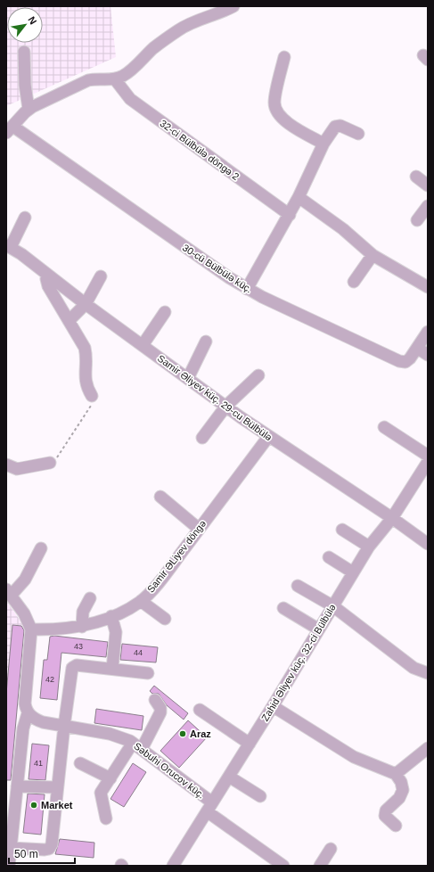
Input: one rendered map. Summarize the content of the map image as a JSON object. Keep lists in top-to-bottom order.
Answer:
{
  "streets": {
    "street": [
      "32-ci Bülbülə döngə 2",
      "30-cü Bülbülə küç.",
      "Samir Əliyev küç. 29-cu Bülbülə",
      "Samir ƏLiyev döngə",
      "Zahid Əliyev küç. 32-ci Bülbülə",
      "Səbuhi Orucov küç."
    ]
  },
  "crossings": [
    ["Samir Əliyev küç. 29-cu Bülbülə", "Samir ƏLiyev döngə"],
    ["Samir Əliyev küç. 29-cu Bülbülə", "Zahid Əliyev küç. 32-ci Bülbülə"],
    ["Zahid Əliyev küç. 32-ci Bülbülə", "Səbuhi Orucov küç."]
  ],
  "places": ["Araz", "Market"],
  "house_numbers": [
    "43",
    "44",
    "42",
    "41"
  ],
  "scale_bar": "50 m",
  "north": "top right"
}
